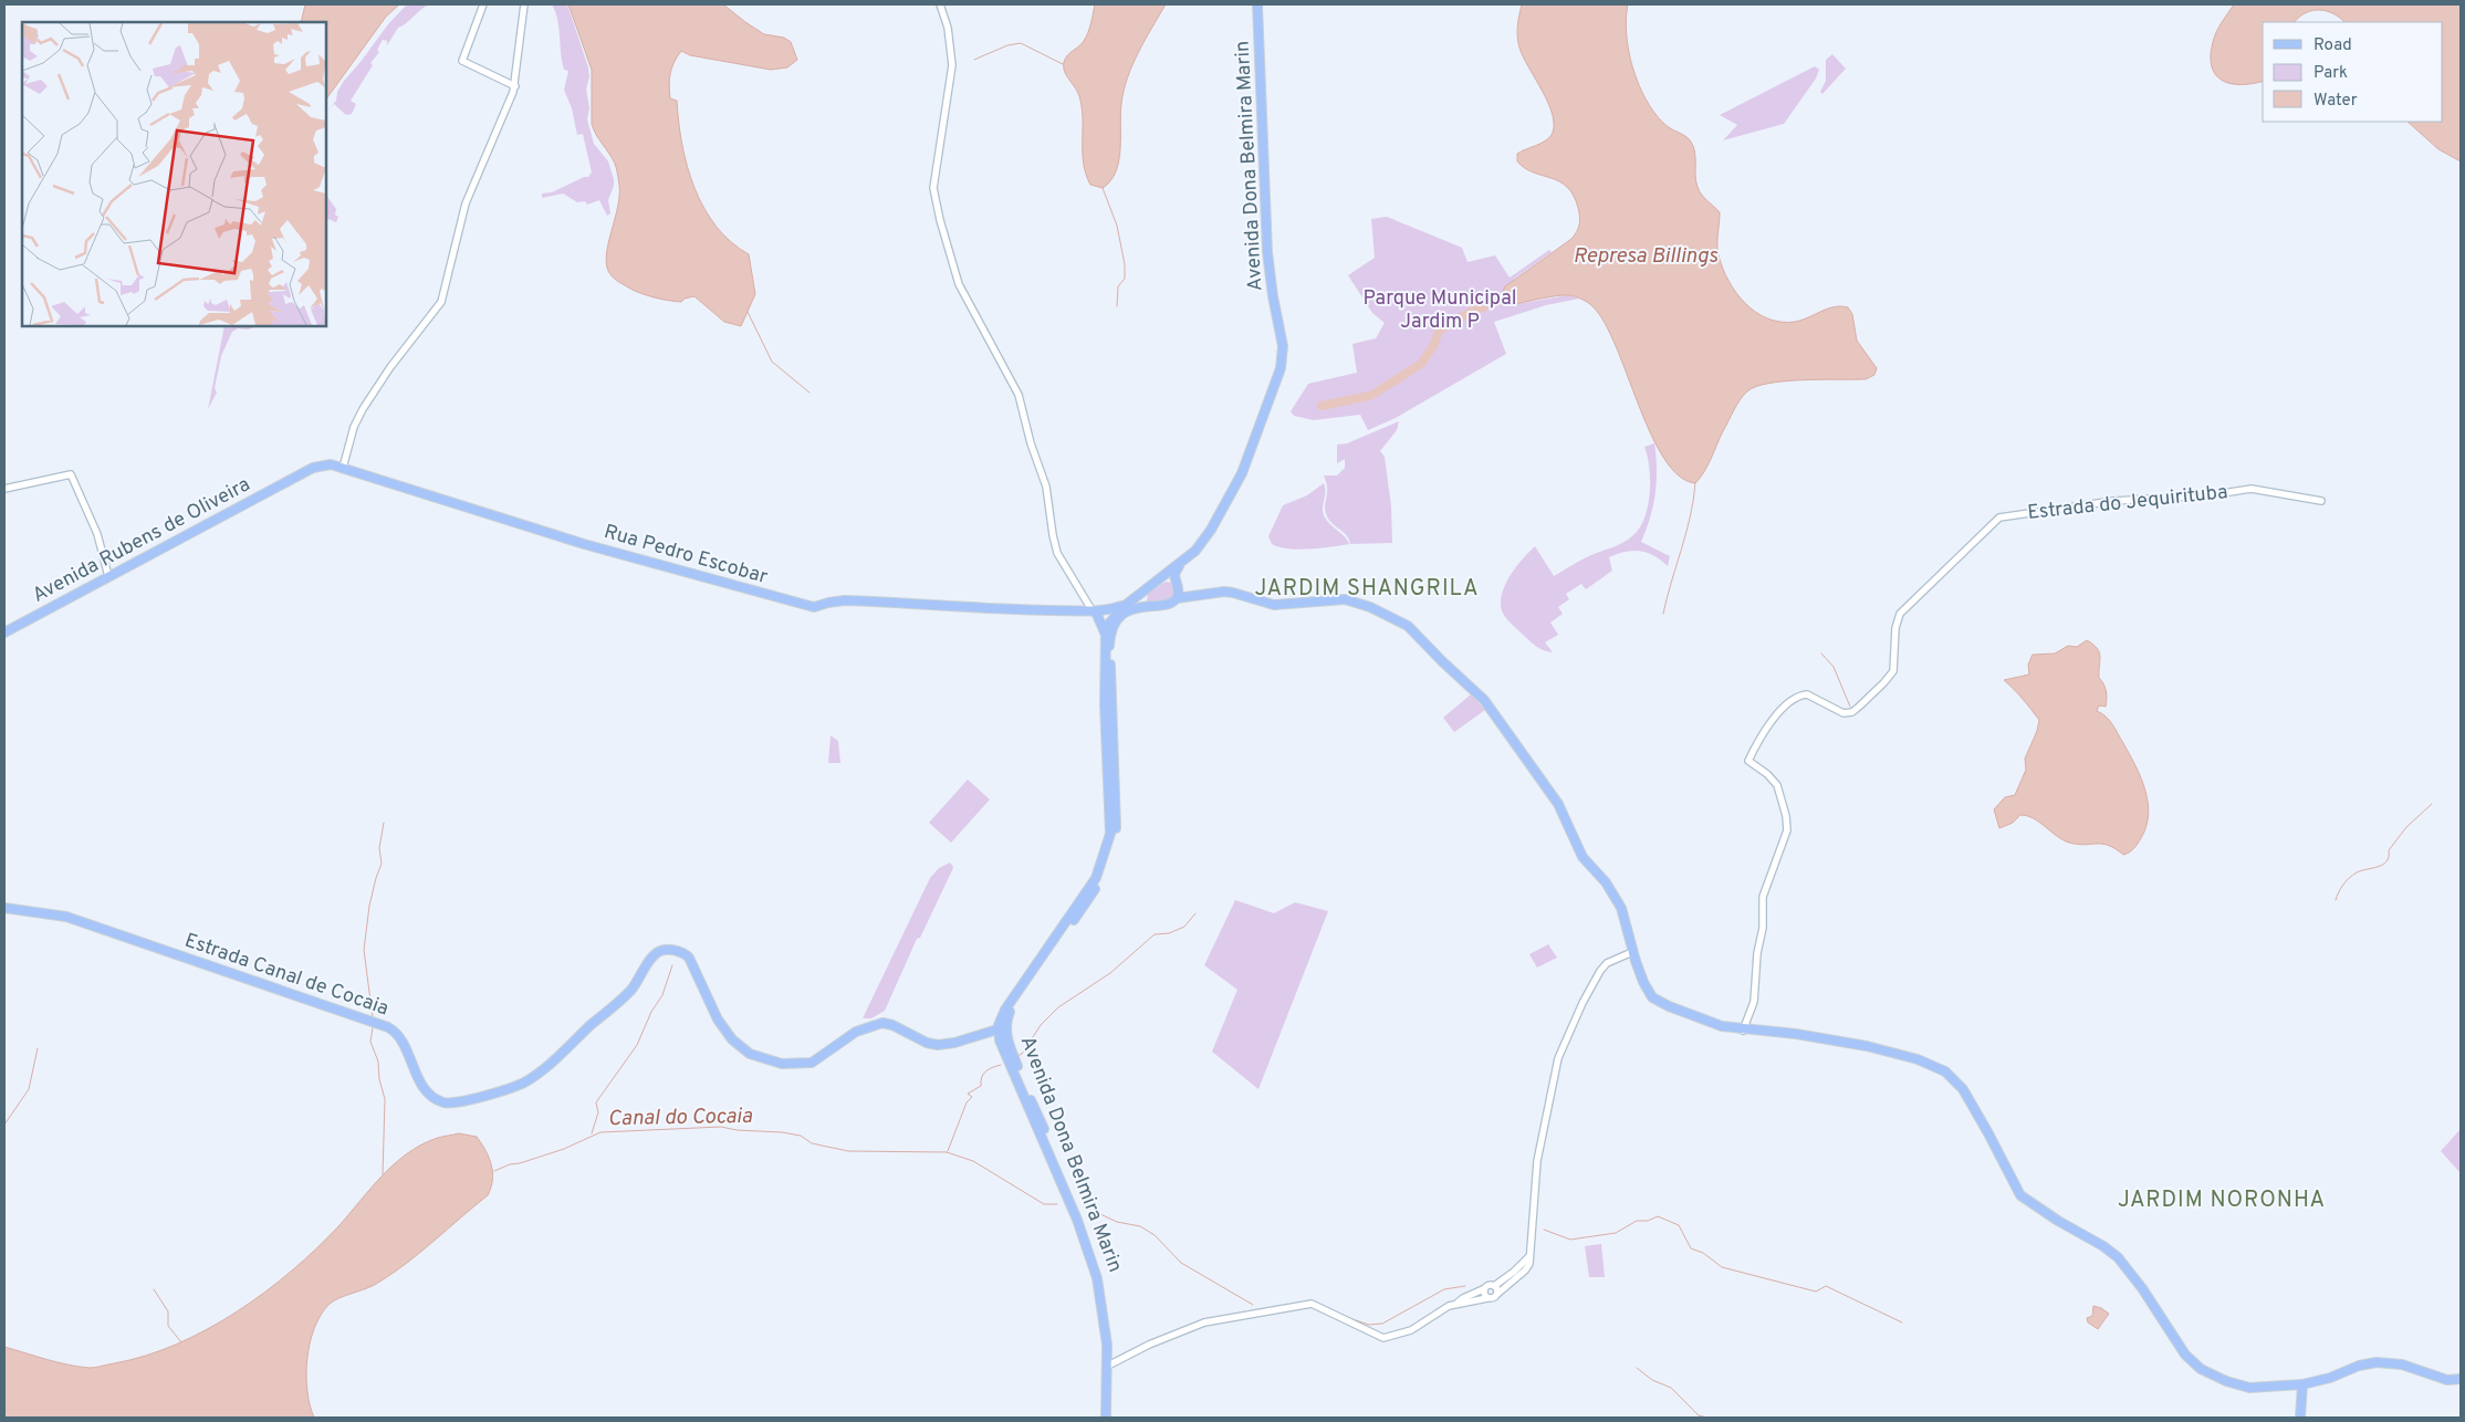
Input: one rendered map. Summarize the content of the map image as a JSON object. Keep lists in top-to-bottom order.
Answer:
{
  "streets": {
    "main road": [
      "Avenida Dona Belmira Marin",
      "Avenida Rubens de Oliveira",
      "Rua Pedro Escobar",
      "Estrada Canal de Cocaia"
    ],
    "street": ["Estrada do Jequirituba"]
  },
  "crossings": [
    ["Avenida Dona Belmira Marin", "Rua Pedro Escobar"],
    ["Avenida Dona Belmira Marin", "Estrada Canal de Cocaia"],
    ["Avenida Rubens de Oliveira", "Rua Pedro Escobar"]
  ],
  "districts": ["JARDIM SHANGRILA", "JARDIM NORONHA"],
  "water": ["Represa Billings", "Canal do Cocaia"],
  "parks": ["Parque Municipal Jardim P"],
  "legend": ["Road", "Park", "Water"]
}
